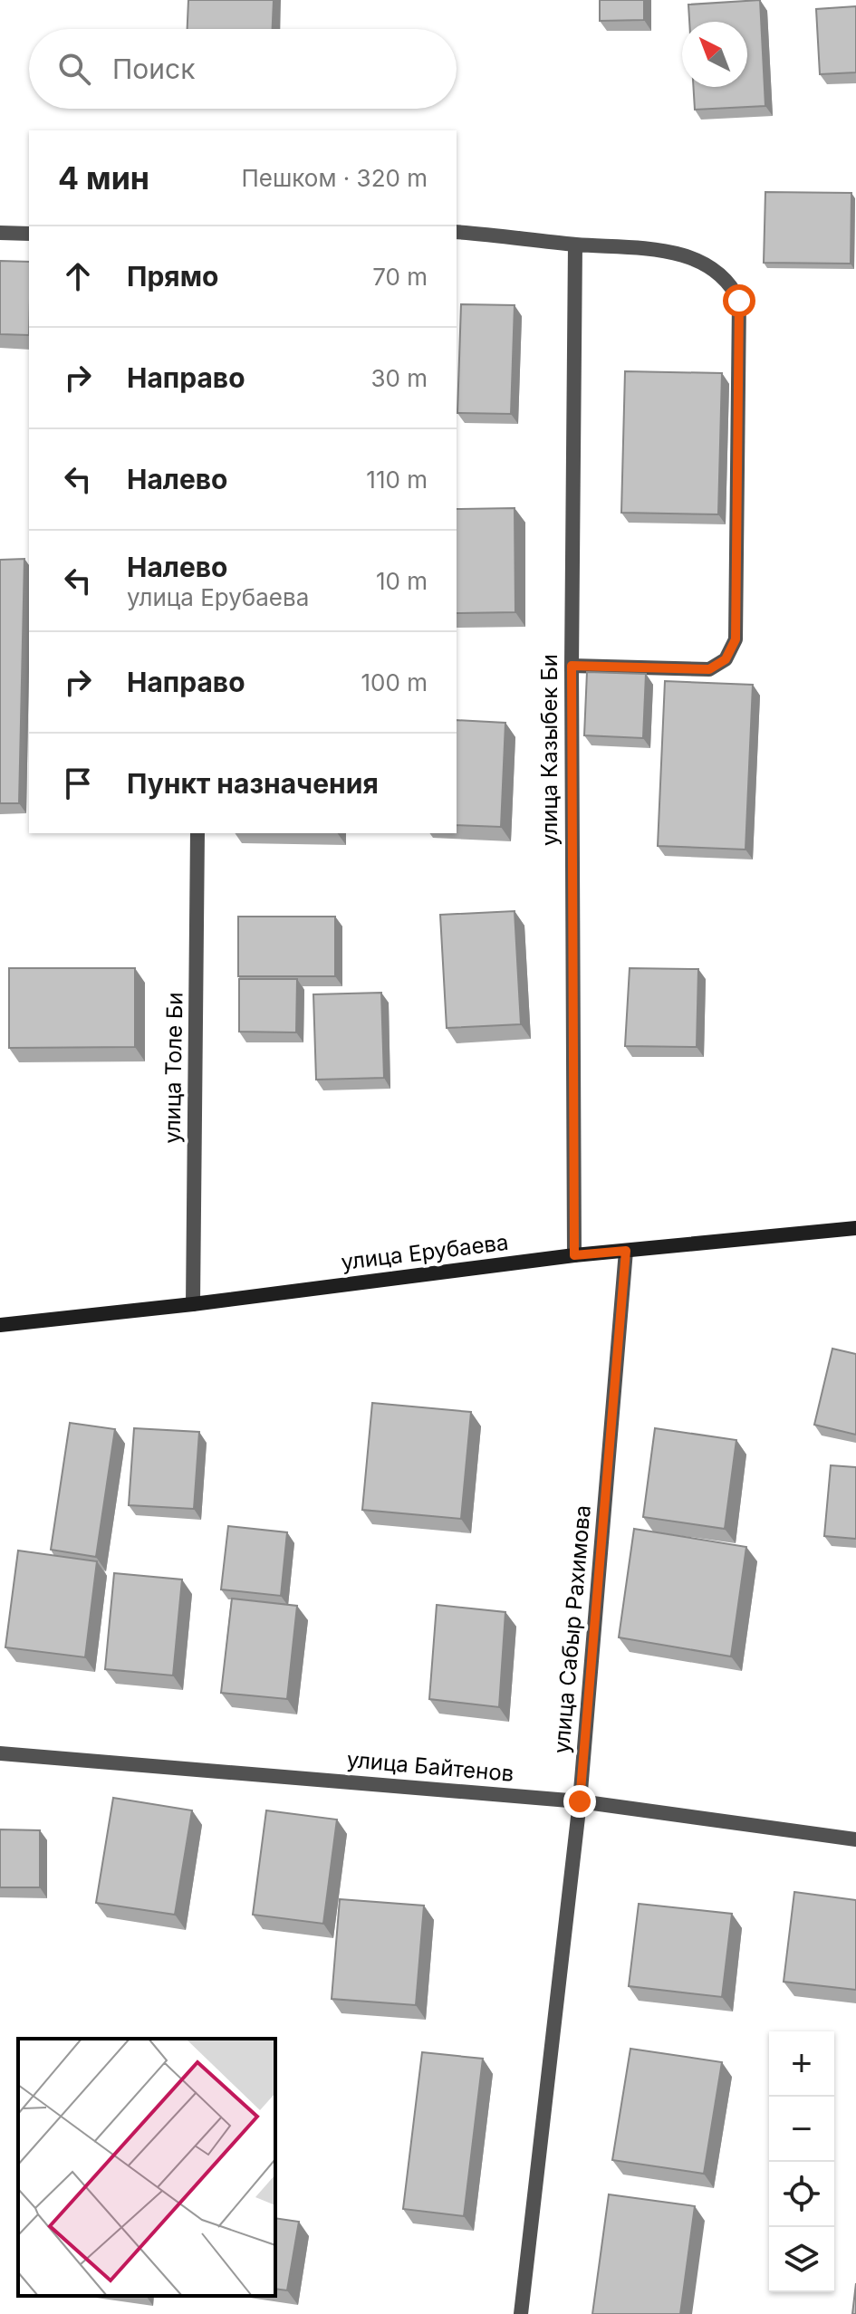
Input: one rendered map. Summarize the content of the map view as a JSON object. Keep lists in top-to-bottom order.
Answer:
{
  "streets": {
    "street": [
      "улица Казыбек Би",
      "улица Толе Би",
      "улица Ерубаева",
      "улица Сабыр Рахимова",
      "улица Байтенов"
    ]
  },
  "crossings": [
    ["улица Казыбек Би", "улица Ерубаева"],
    ["улица Толе Би", "улица Ерубаева"],
    ["улица Ерубаева", "улица Сабыр Рахимова"],
    ["улица Сабыр Рахимова", "улица Байтенов"]
  ],
  "north": "top left",
  "page": {
    "search": "Поиск",
    "heading": ["4 мин", "Пешком · 320 m"],
    "list": [
      ["Прямо", "70 m"],
      ["Направо", "30 m"],
      ["Налево", "110 m"],
      ["Налево", "улица Ерубаева", "10 m"],
      ["Направо", "100 m"],
      "Пункт назначения"
    ],
    "map_buttons": ["+", "−"]
  }
}
